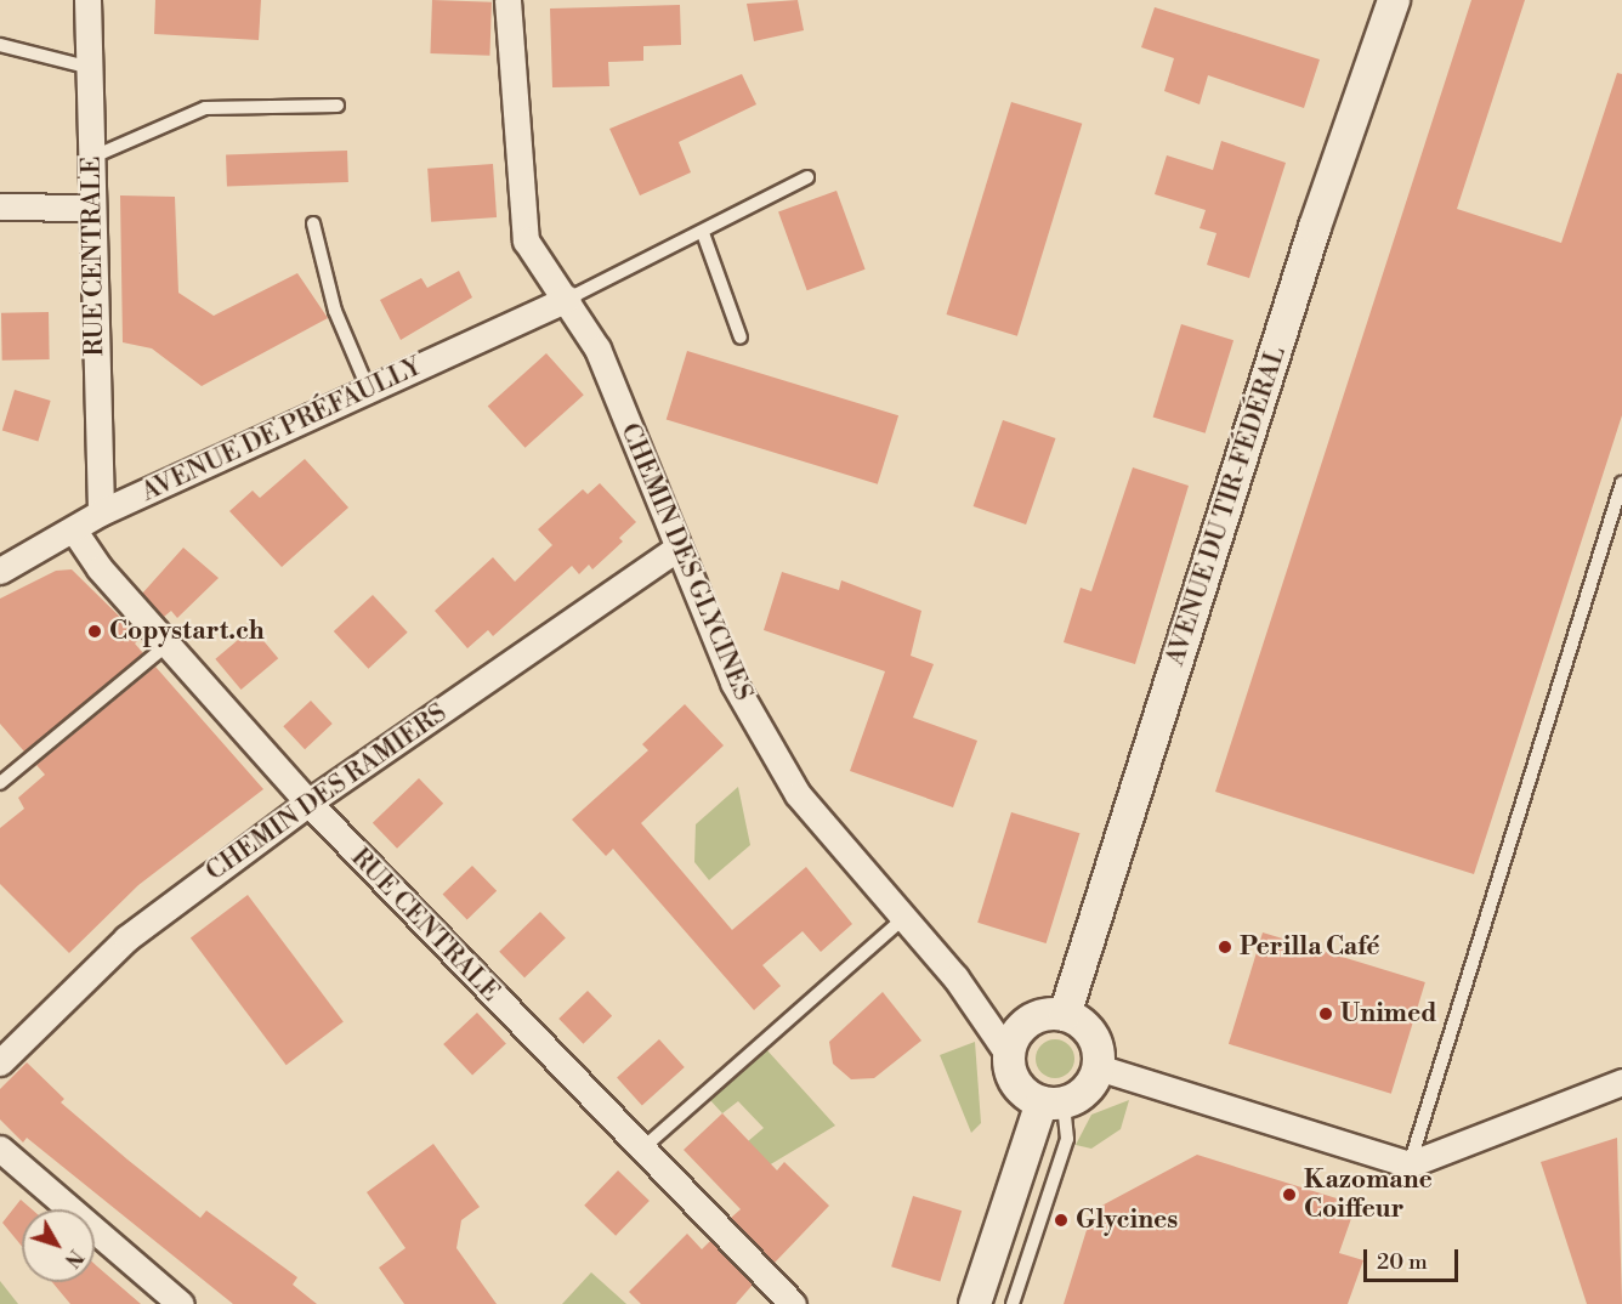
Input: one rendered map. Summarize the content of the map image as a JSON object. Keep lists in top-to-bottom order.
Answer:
{
  "streets": {
    "street": [
      "RUE CENTRALE",
      "AVENUE DE PRÉFAULLY",
      "AVENUE DU TIR-FÉDÉRAL",
      "CHEMIN DES GLYCINES",
      "CHEMIN DES RAMIERS"
    ]
  },
  "crossings": [
    ["RUE CENTRALE", "AVENUE DE PRÉFAULLY"],
    ["RUE CENTRALE", "CHEMIN DES RAMIERS"],
    ["AVENUE DE PRÉFAULLY", "CHEMIN DES GLYCINES"],
    ["AVENUE DU TIR-FÉDÉRAL", "CHEMIN DES GLYCINES"],
    ["CHEMIN DES GLYCINES", "CHEMIN DES RAMIERS"]
  ],
  "places": [
    "Copystart.ch",
    "Perilla Café",
    "Unimed",
    "Kazomane Coiffeur",
    "Glycines"
  ],
  "scale_bar": "20 m",
  "north": "bottom right"
}
